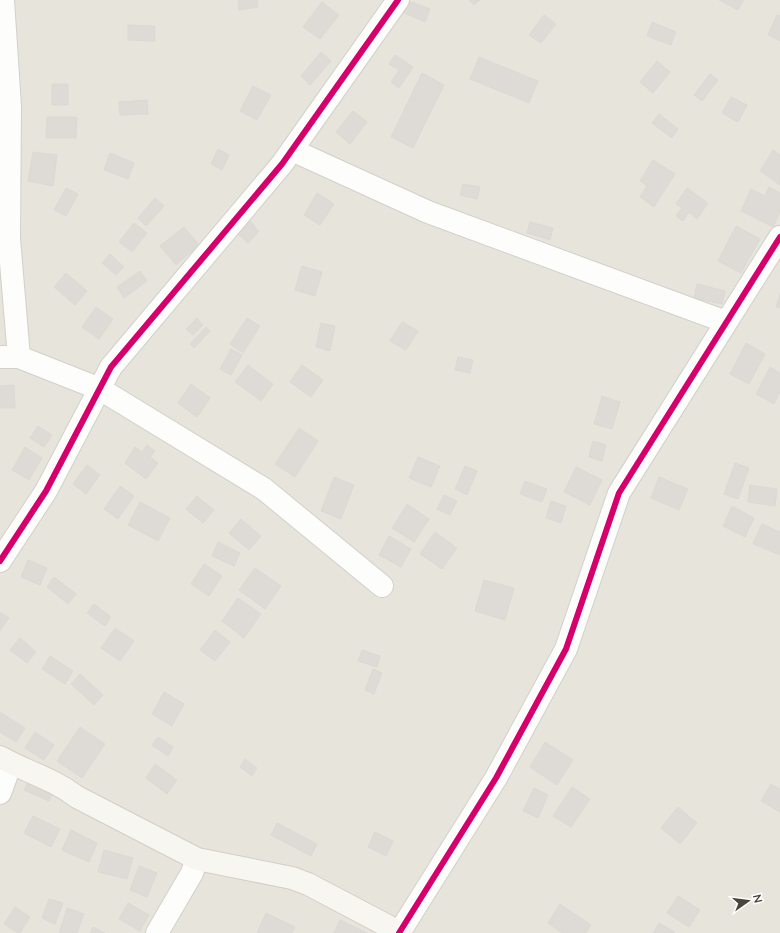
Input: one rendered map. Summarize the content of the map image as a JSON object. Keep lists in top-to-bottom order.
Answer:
{
  "north": "right"
}
